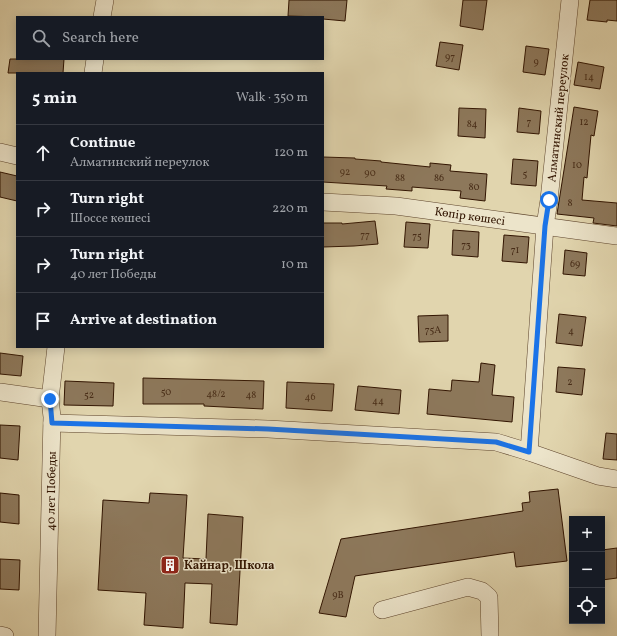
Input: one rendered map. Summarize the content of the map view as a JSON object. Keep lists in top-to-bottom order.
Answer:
{
  "streets": {
    "street": ["Алматинский переулок", "Көпір көшесі", "40 лет Победы"]
  },
  "crossings": [
    ["Алматинский переулок", "Көпір көшесі"]
  ],
  "places": {
    "building": ["Кайнар, Школа"]
  },
  "house_numbers": [
    "97",
    "9",
    "14",
    "7",
    "12",
    "84",
    "10",
    "92",
    "90",
    "5",
    "88",
    "86",
    "80",
    "8",
    "77",
    "75",
    "73",
    "71",
    "69",
    "75А",
    "4",
    "2",
    "50",
    "48/2",
    "52",
    "48",
    "46",
    "44",
    "9В"
  ],
  "page": {
    "search": "Search here",
    "heading": ["5 min", "Walk · 350 m"],
    "list": [
      ["Continue", "Алматинский переулок", "120 m"],
      ["Turn right", "Шоссе көшесі", "220 m"],
      ["Turn right", "40 лет Победы", "10 m"],
      "Arrive at destination"
    ],
    "map_buttons": ["+", "−"]
  }
}
